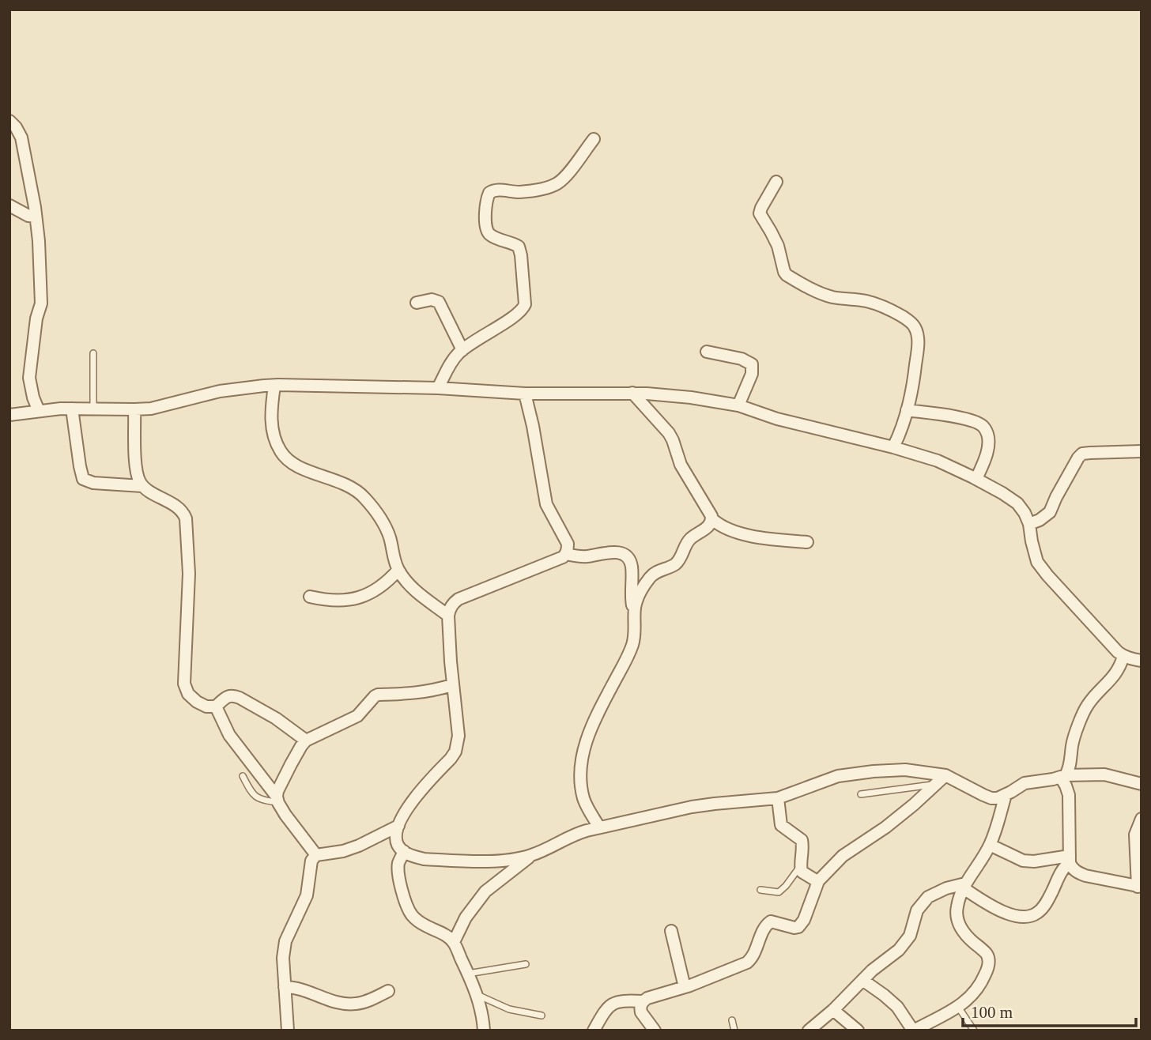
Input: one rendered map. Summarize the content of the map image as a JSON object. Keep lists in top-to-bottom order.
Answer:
{
  "scale_bar": "100 m"
}
